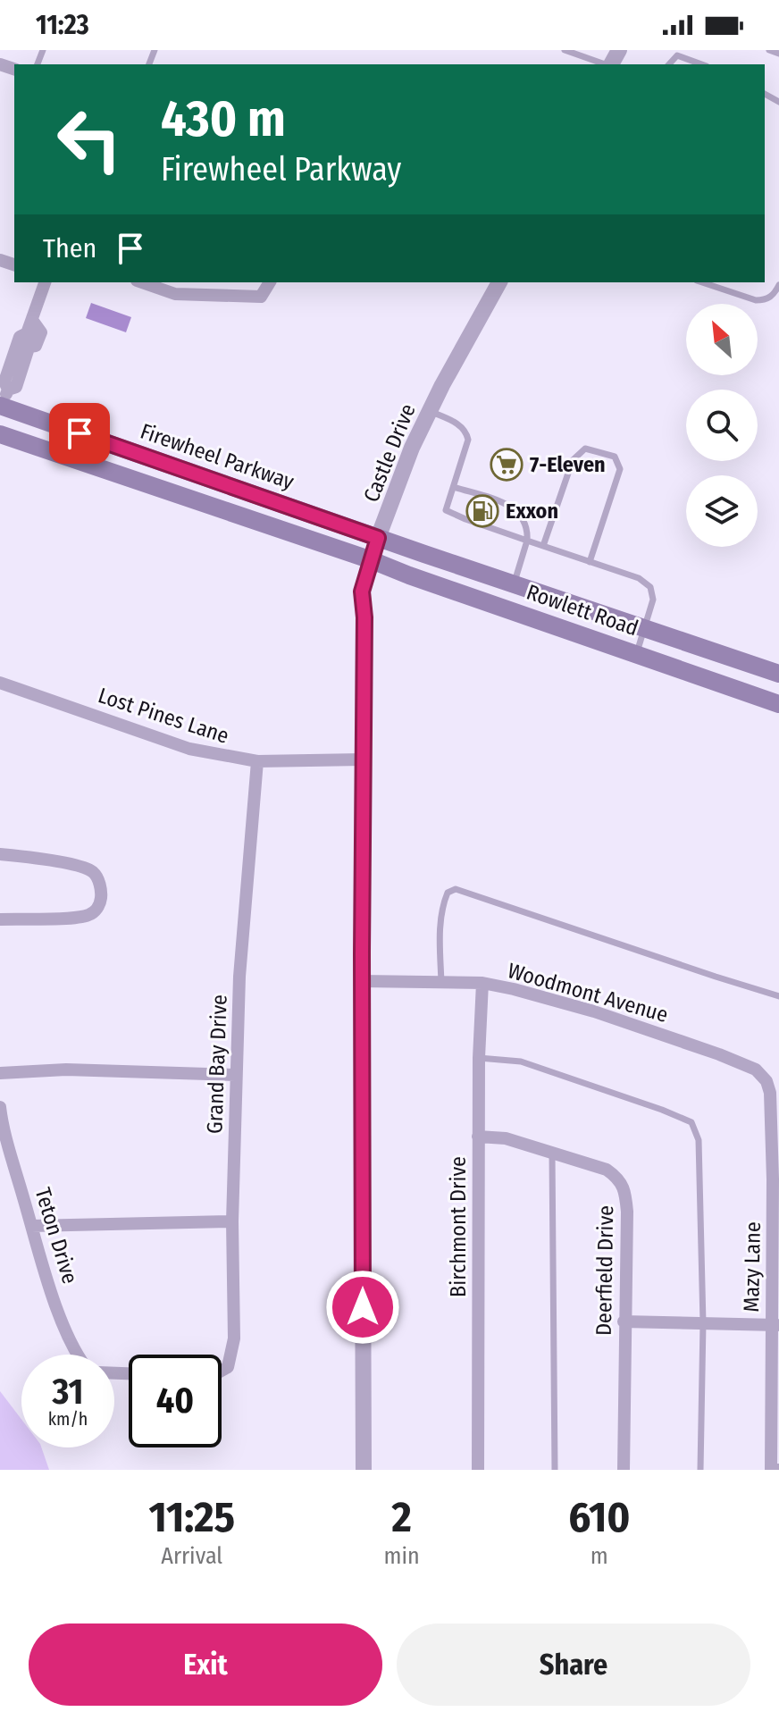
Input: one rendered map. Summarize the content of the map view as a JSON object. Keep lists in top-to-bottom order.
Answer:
{
  "streets": {
    "main road": ["Firewheel Parkway", "Rowlett Road"],
    "street": [
      "Castle Drive",
      "Lost Pines Lane",
      "Woodmont Avenue",
      "Grand Bay Drive",
      "Birchmont Drive",
      "Teton Drive",
      "Mazy Lane",
      "Deerfield Drive"
    ]
  },
  "crossings": [
    ["Castle Drive", "Firewheel Parkway"],
    ["Castle Drive", "Rowlett Road"],
    ["Castle Drive", "Lost Pines Lane"],
    ["Castle Drive", "Woodmont Avenue"],
    ["Firewheel Parkway", "Rowlett Road"],
    ["Lost Pines Lane", "Grand Bay Drive"],
    ["Woodmont Avenue", "Birchmont Drive"],
    ["Woodmont Avenue", "Mazy Lane"],
    ["Birchmont Drive", "Deerfield Drive"]
  ],
  "places": {
    "supermarket": ["7-Eleven"],
    "fuel station": ["Exxon"]
  },
  "north": "top left",
  "page": {
    "status": "11:23",
    "turn": ["430 m", "Firewheel Parkway"],
    "then": "Then",
    "speed": "31 km/h",
    "limit": "40",
    "eta": [
      "11:25",
      "Arrival",
      "2",
      "min",
      "610",
      "m"
    ],
    "buttons": ["Exit", "Share"]
  }
}
